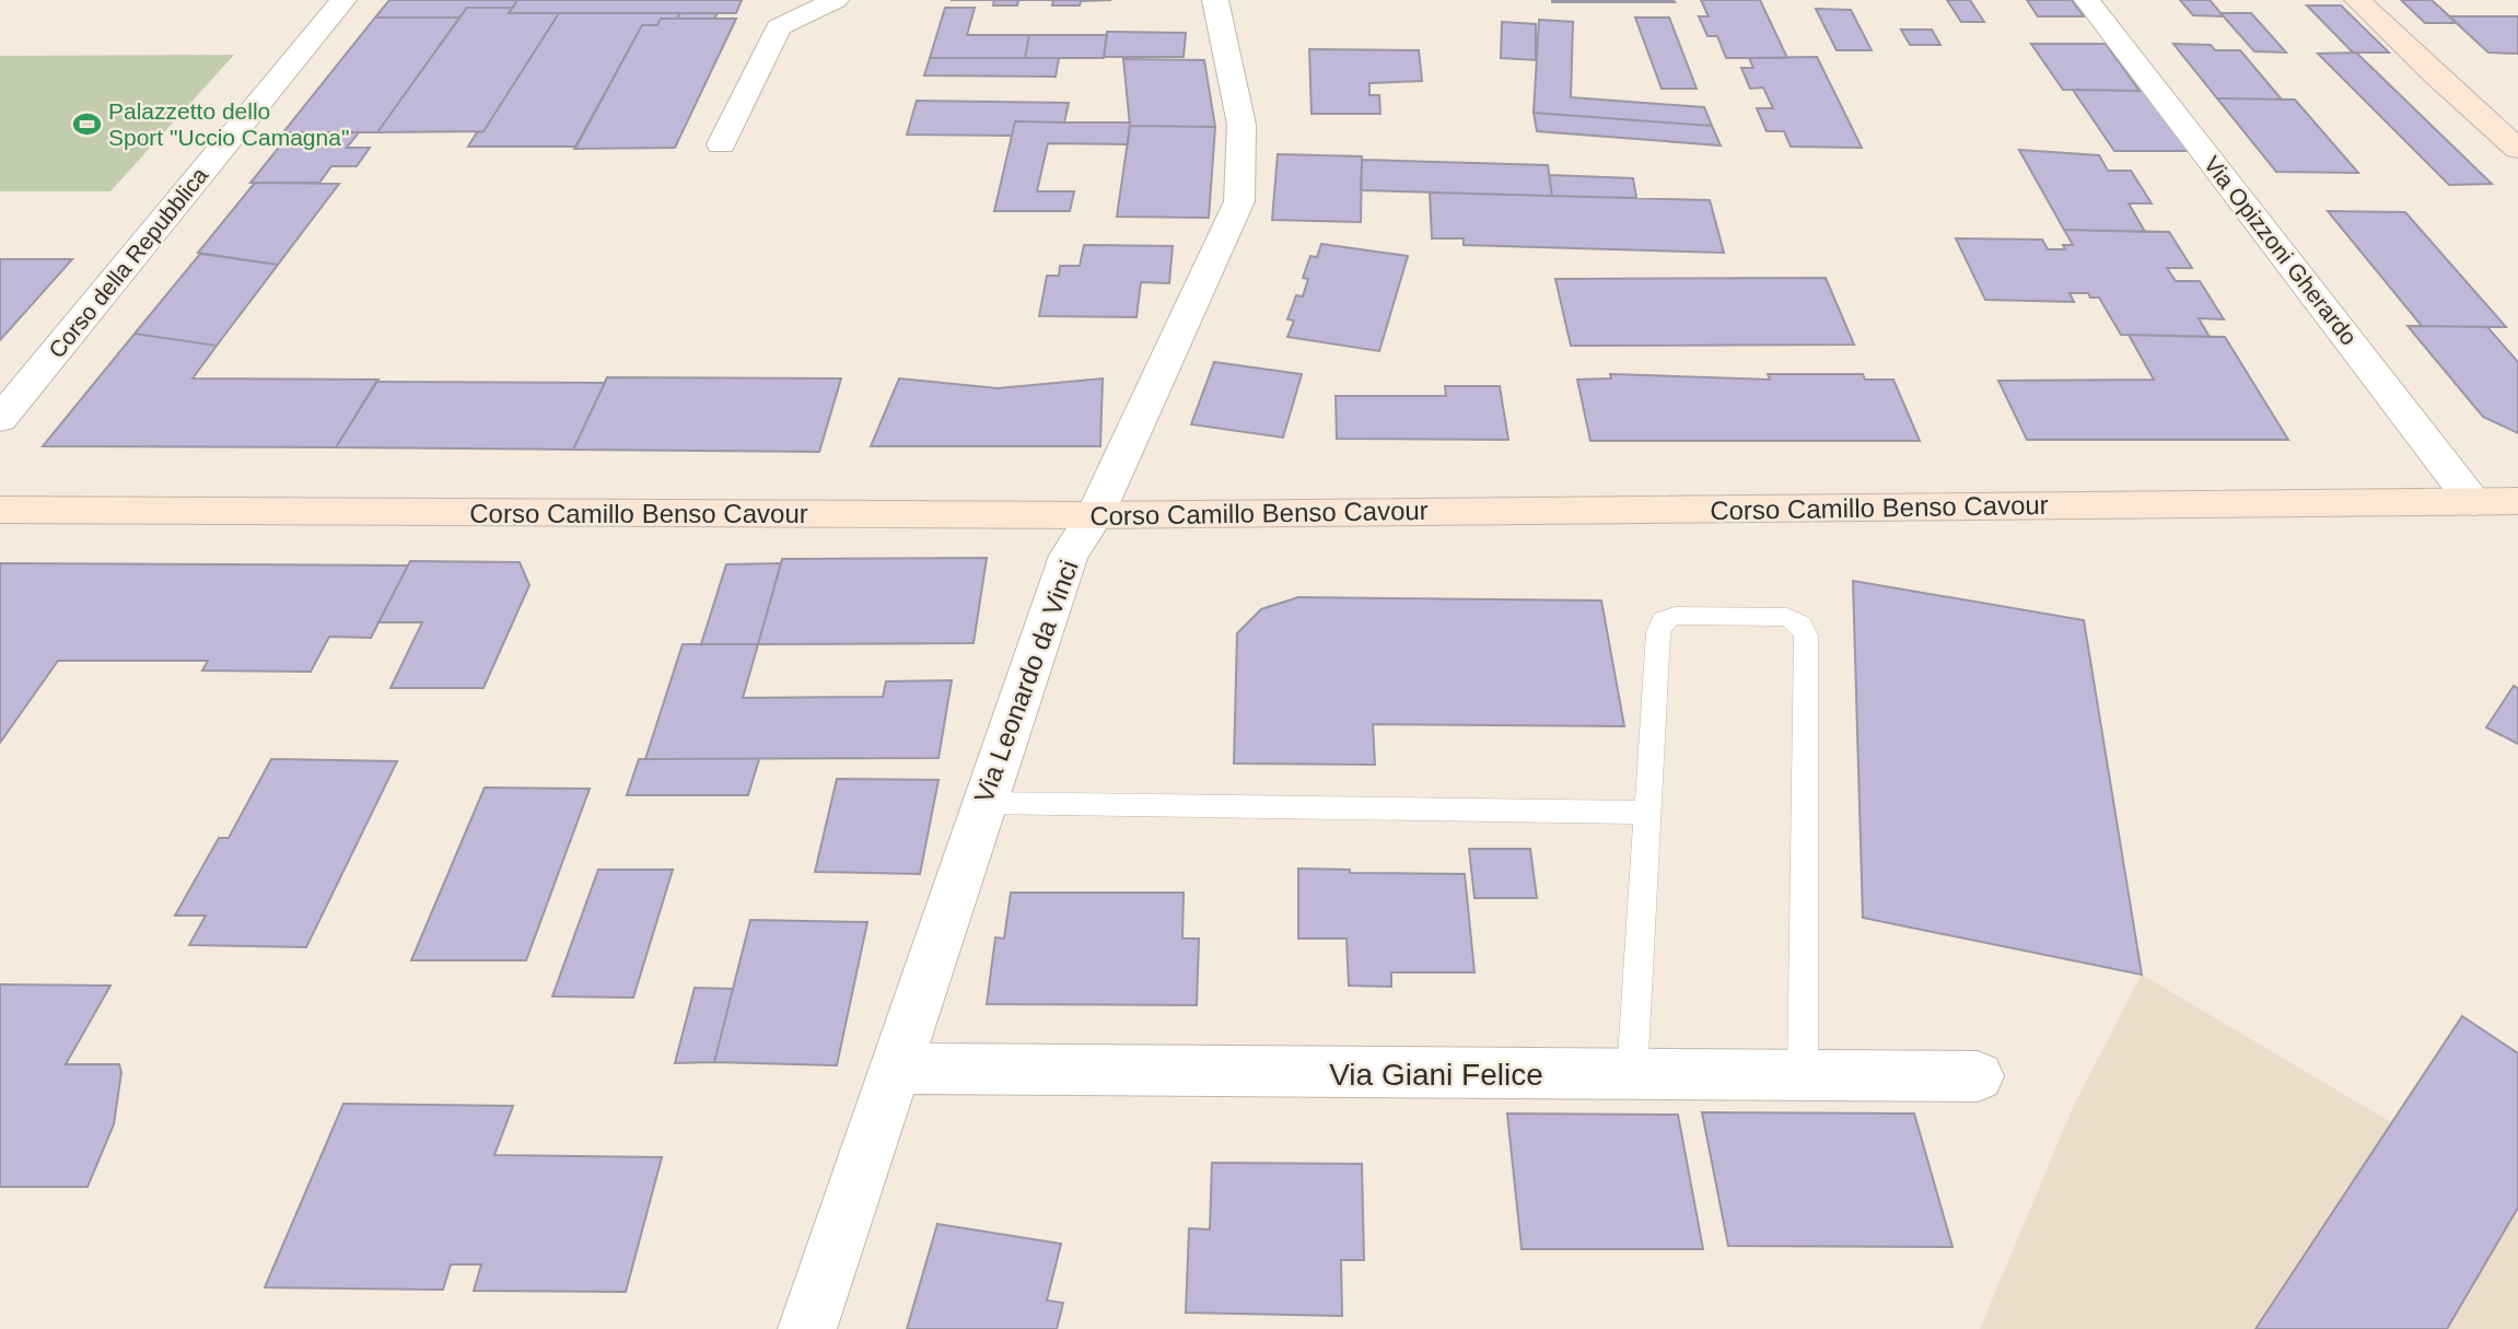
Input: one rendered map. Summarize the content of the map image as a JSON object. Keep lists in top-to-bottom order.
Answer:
{
  "streets": {
    "street": [
      "Via Opizzoni Gherardo",
      "Corso della Repubblica",
      "Corso Camillo Benso Cavour",
      "Via Leonardo da Vinci",
      "Via Giani Felice"
    ]
  },
  "crossings": [
    ["Via Opizzoni Gherardo", "Corso Camillo Benso Cavour"],
    ["Corso Camillo Benso Cavour", "Via Leonardo da Vinci"],
    ["Via Leonardo da Vinci", "Via Giani Felice"]
  ],
  "places": {
    "sports": ["Palazzetto dello Sport \"Uccio Camagna\""]
  }
}
